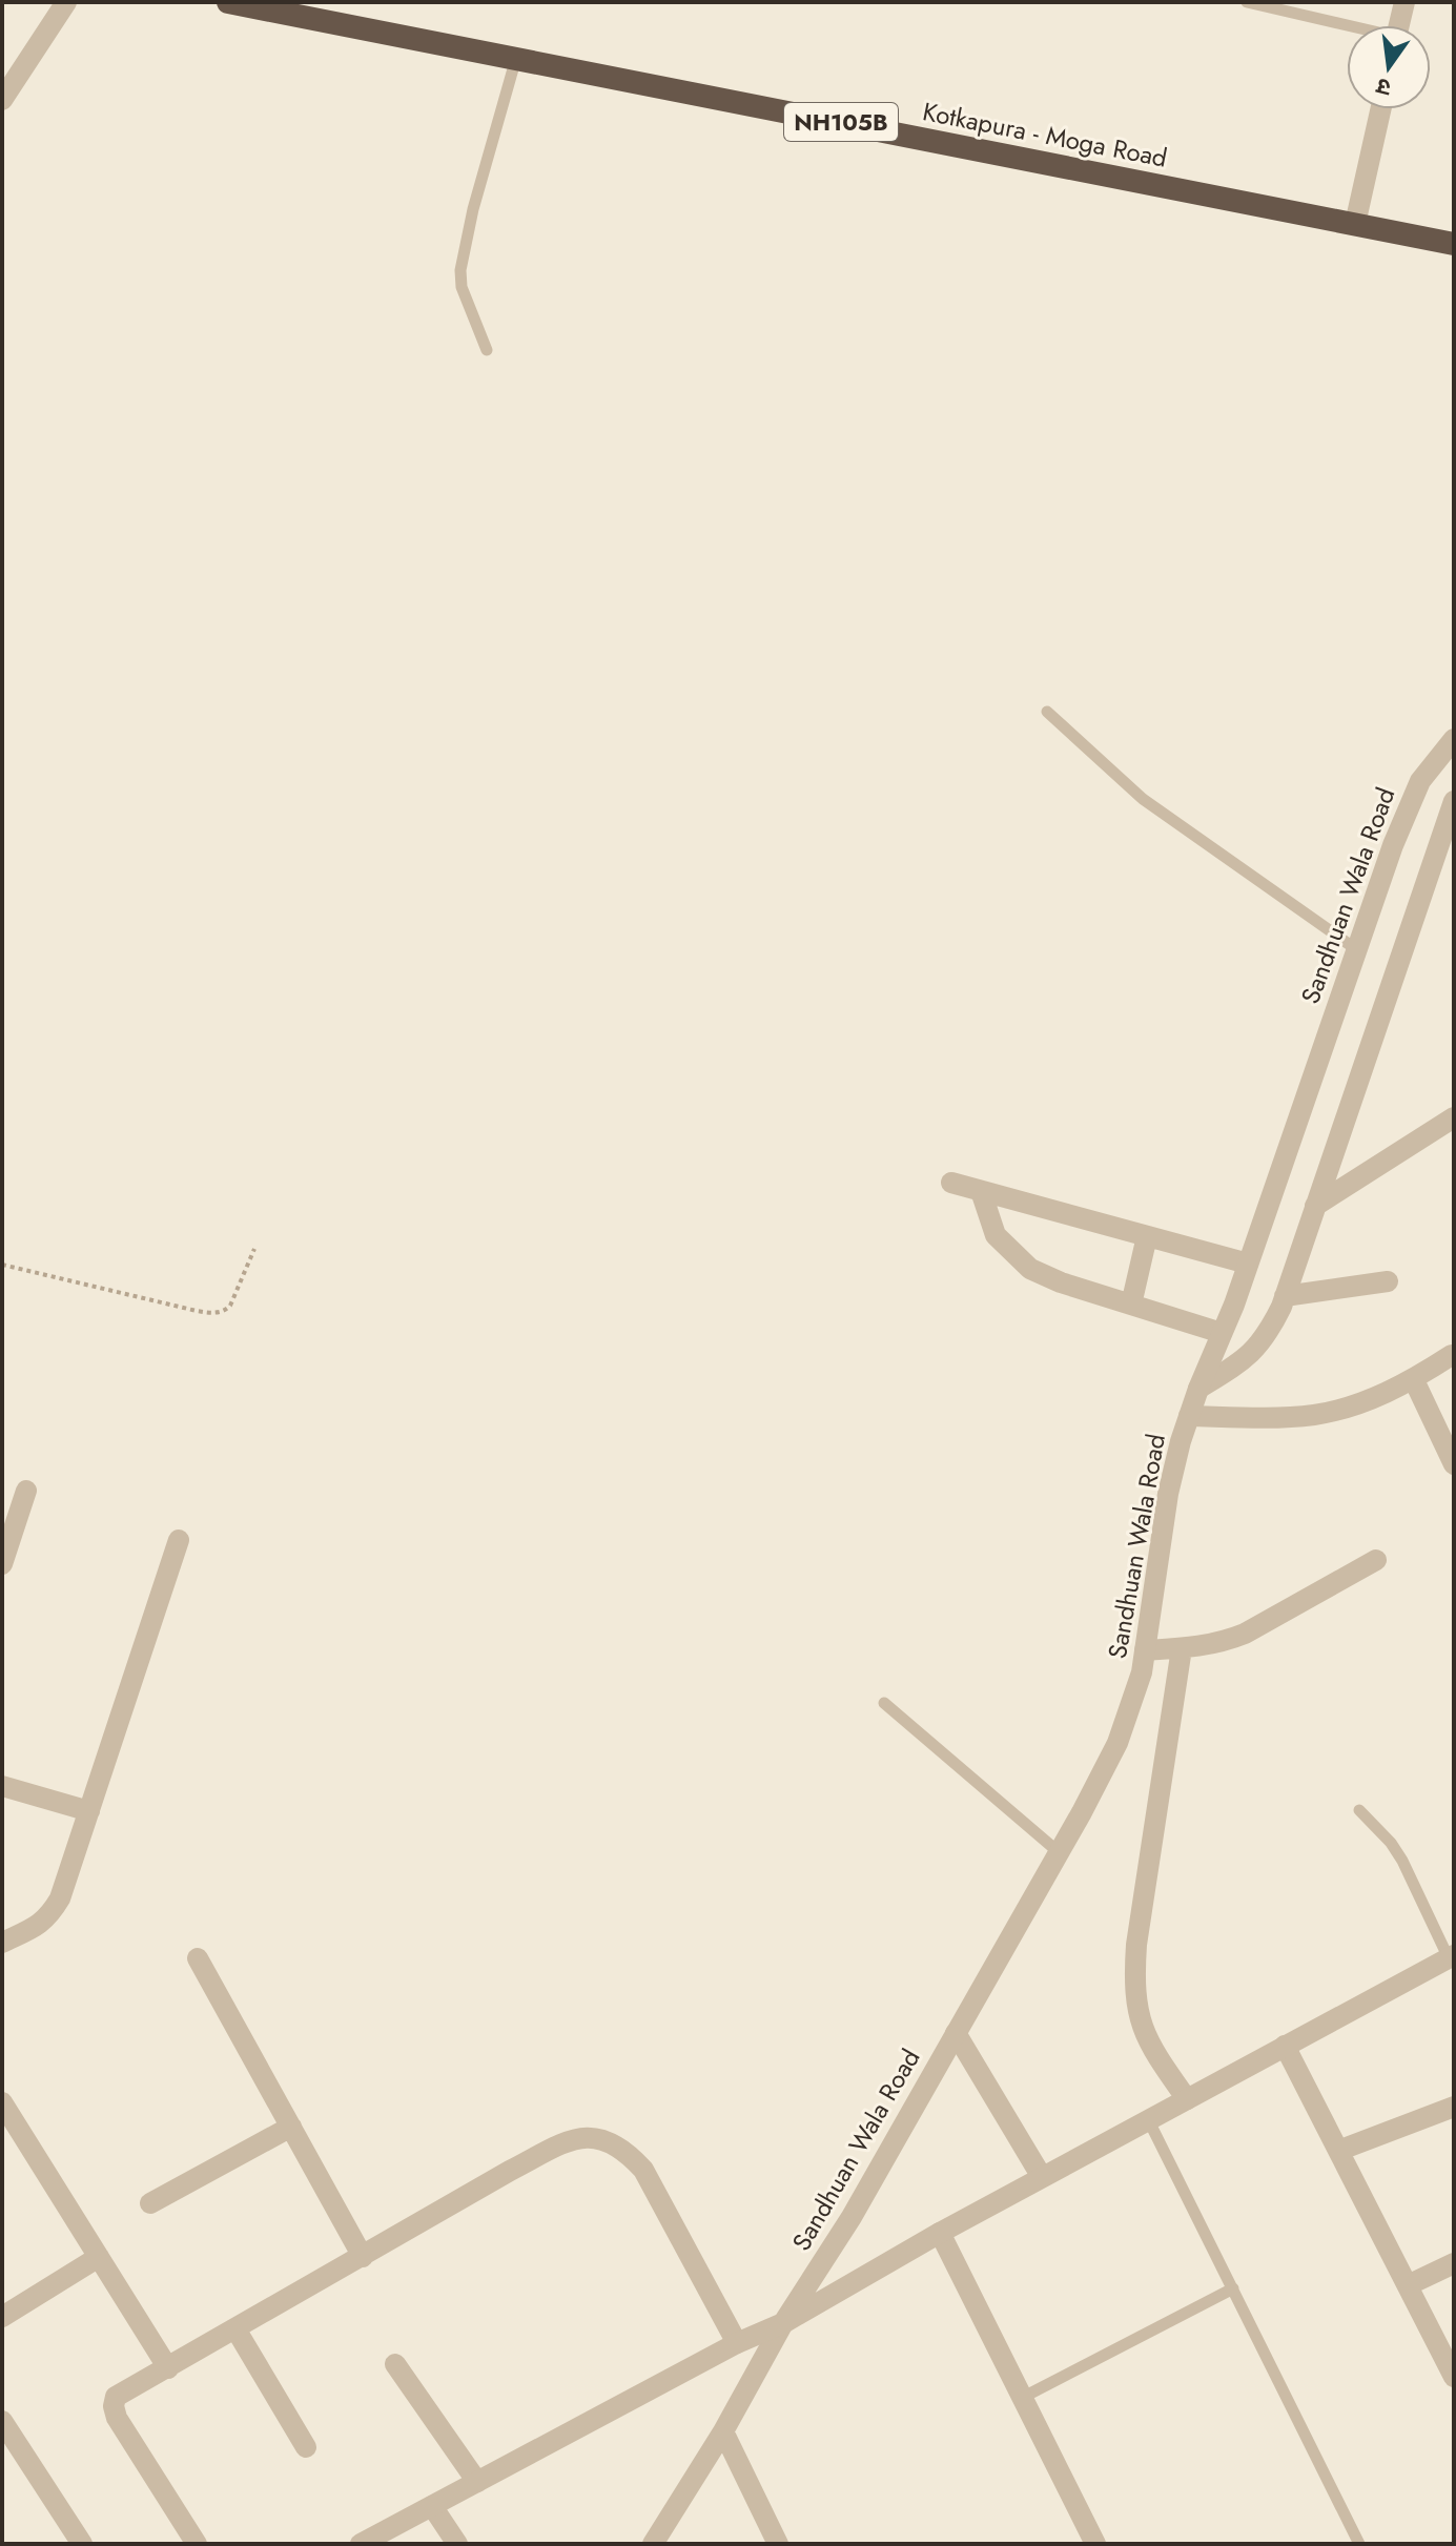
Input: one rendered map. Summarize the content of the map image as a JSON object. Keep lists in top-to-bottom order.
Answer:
{
  "streets": {
    "highway": ["NH105B", "Kotkapura - Moga Road"],
    "street": ["Sandhuan Wala Road"]
  },
  "north": "bottom"
}
